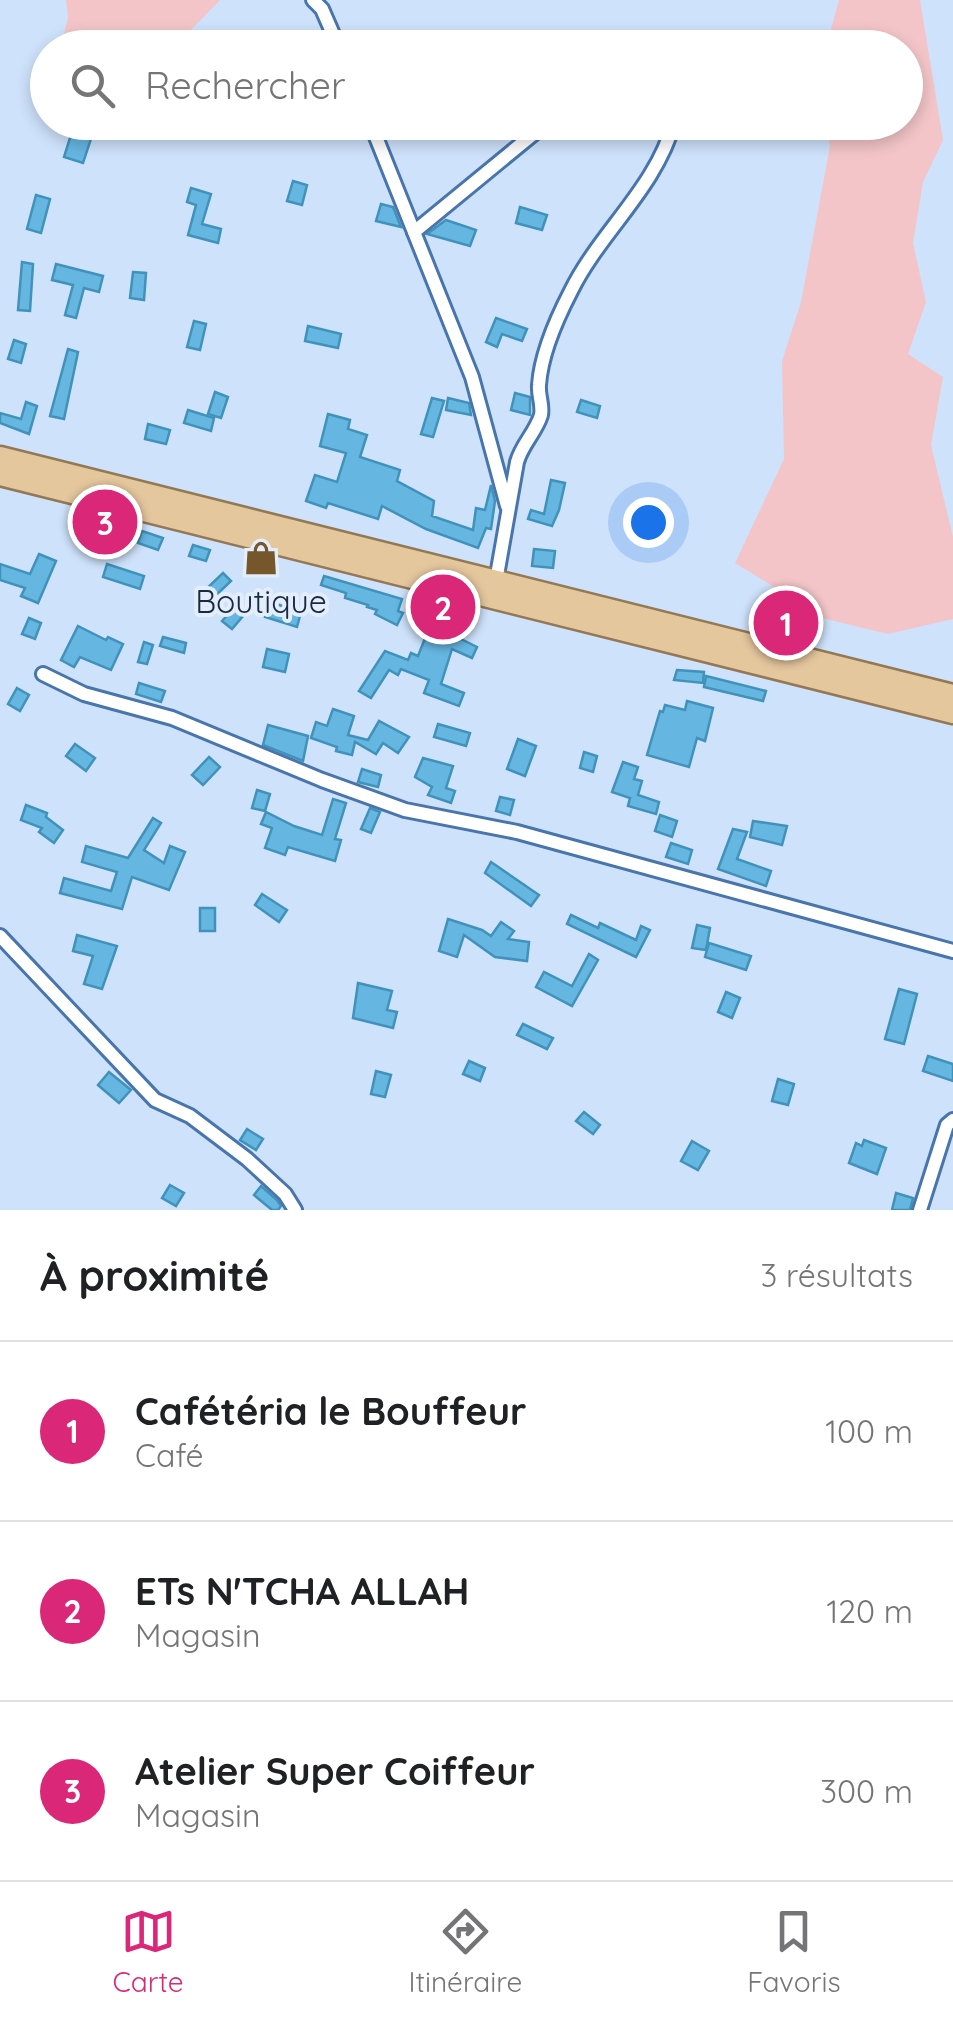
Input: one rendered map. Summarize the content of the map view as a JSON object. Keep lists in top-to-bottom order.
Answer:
{
  "places": {
    "shop": ["Boutique"]
  },
  "page": {
    "search": "Rechercher",
    "pins": ["3", "2", "1"],
    "heading": ["À proximité", "3 résultats"],
    "list": [
      {
        "mark": "1",
        "name": "Cafétéria le Bouffeur",
        "note": "Café",
        "value": "100 m"
      },
      {
        "mark": "2",
        "name": "ETs N'TCHA ALLAH",
        "note": "Magasin",
        "value": "120 m"
      },
      {
        "mark": "3",
        "name": "Atelier Super Coiffeur",
        "note": "Magasin",
        "value": "300 m"
      }
    ],
    "nav": ["Carte", "Itinéraire", "Favoris"]
  }
}
